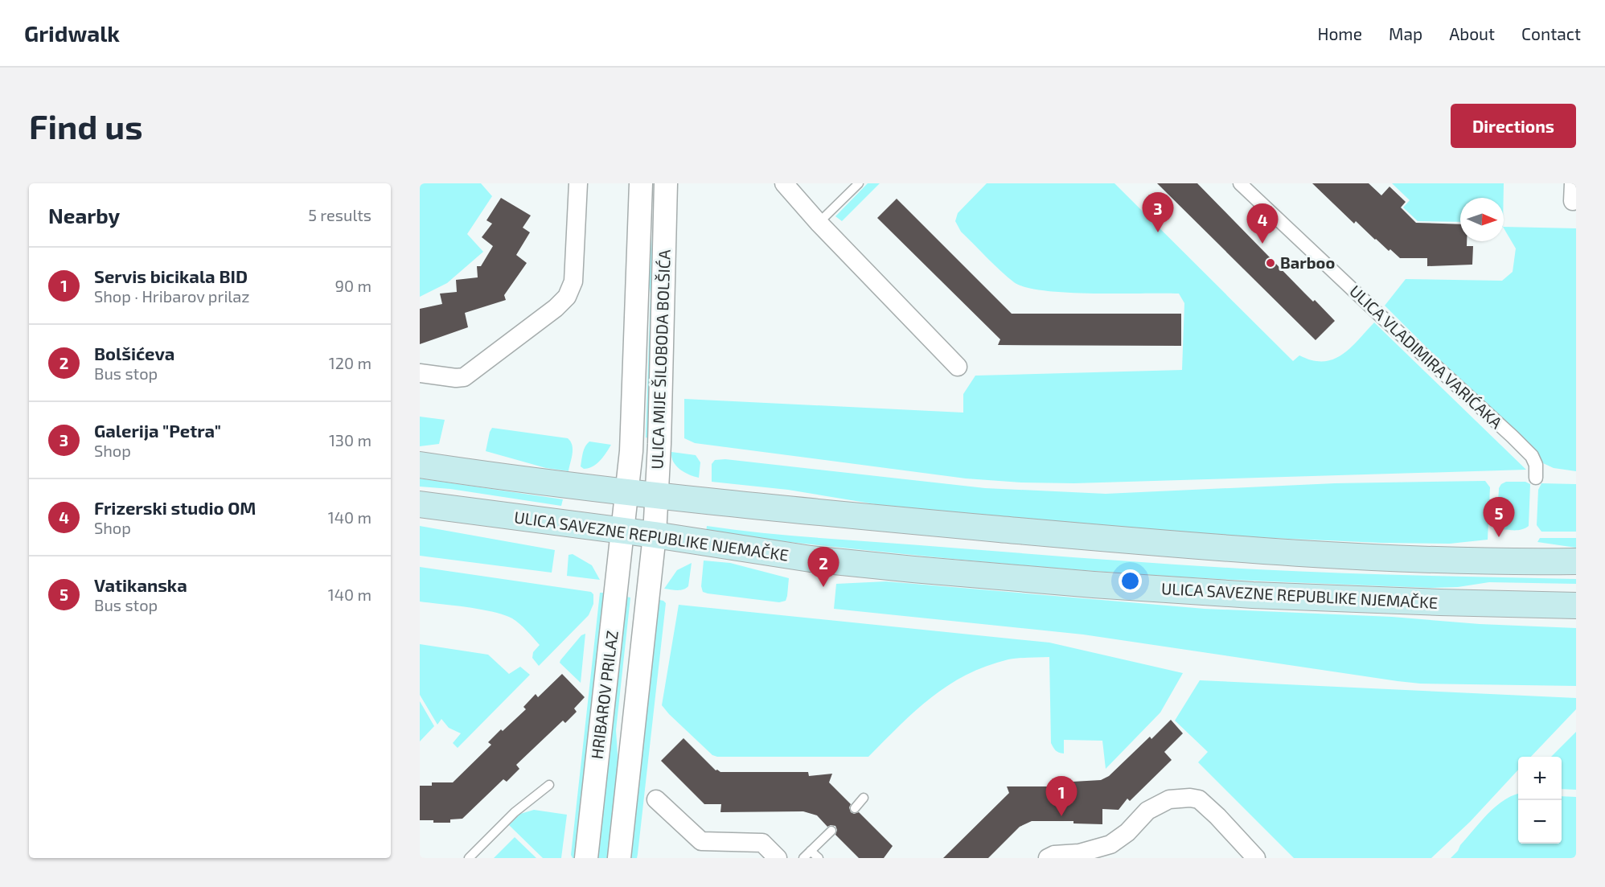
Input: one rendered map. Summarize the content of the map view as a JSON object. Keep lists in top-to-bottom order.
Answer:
{
  "streets": {
    "main road": ["ULICA SAVEZNE REPUBLIKE NJEMAČKE"],
    "street": ["ULICA VLADIMIRA VARIĆAKA", "ULICA MIJE ŠILOBODA BOLŠIĆA", "HRIBAROV PRILAZ"]
  },
  "crossings": [
    ["ULICA MIJE ŠILOBODA BOLŠIĆA", "ULICA SAVEZNE REPUBLIKE NJEMAČKE"],
    ["ULICA MIJE ŠILOBODA BOLŠIĆA", "HRIBAROV PRILAZ"],
    ["ULICA SAVEZNE REPUBLIKE NJEMAČKE", "HRIBAROV PRILAZ"]
  ],
  "places": ["Barboo"],
  "north": "right",
  "page": {
    "header": "Gridwalk",
    "nav": [
      "Home",
      "Map",
      "About",
      "Contact"
    ],
    "buttons": "Directions",
    "title": "Find us",
    "heading": ["Nearby", "5 results"],
    "pins": [
      "3",
      "4",
      "5",
      "2",
      "1"
    ],
    "list": [
      {
        "mark": "1",
        "name": "Servis bicikala BID",
        "note": "Shop · Hribarov prilaz",
        "value": "90 m"
      },
      {
        "mark": "2",
        "name": "Bolšićeva",
        "note": "Bus stop",
        "value": "120 m"
      },
      {
        "mark": "3",
        "name": "Galerija \"Petra\"",
        "note": "Shop",
        "value": "130 m"
      },
      {
        "mark": "4",
        "name": "Frizerski studio OM",
        "note": "Shop",
        "value": "140 m"
      },
      {
        "mark": "5",
        "name": "Vatikanska",
        "note": "Bus stop",
        "value": "140 m"
      }
    ],
    "map_buttons": ["+", "−"]
  }
}
